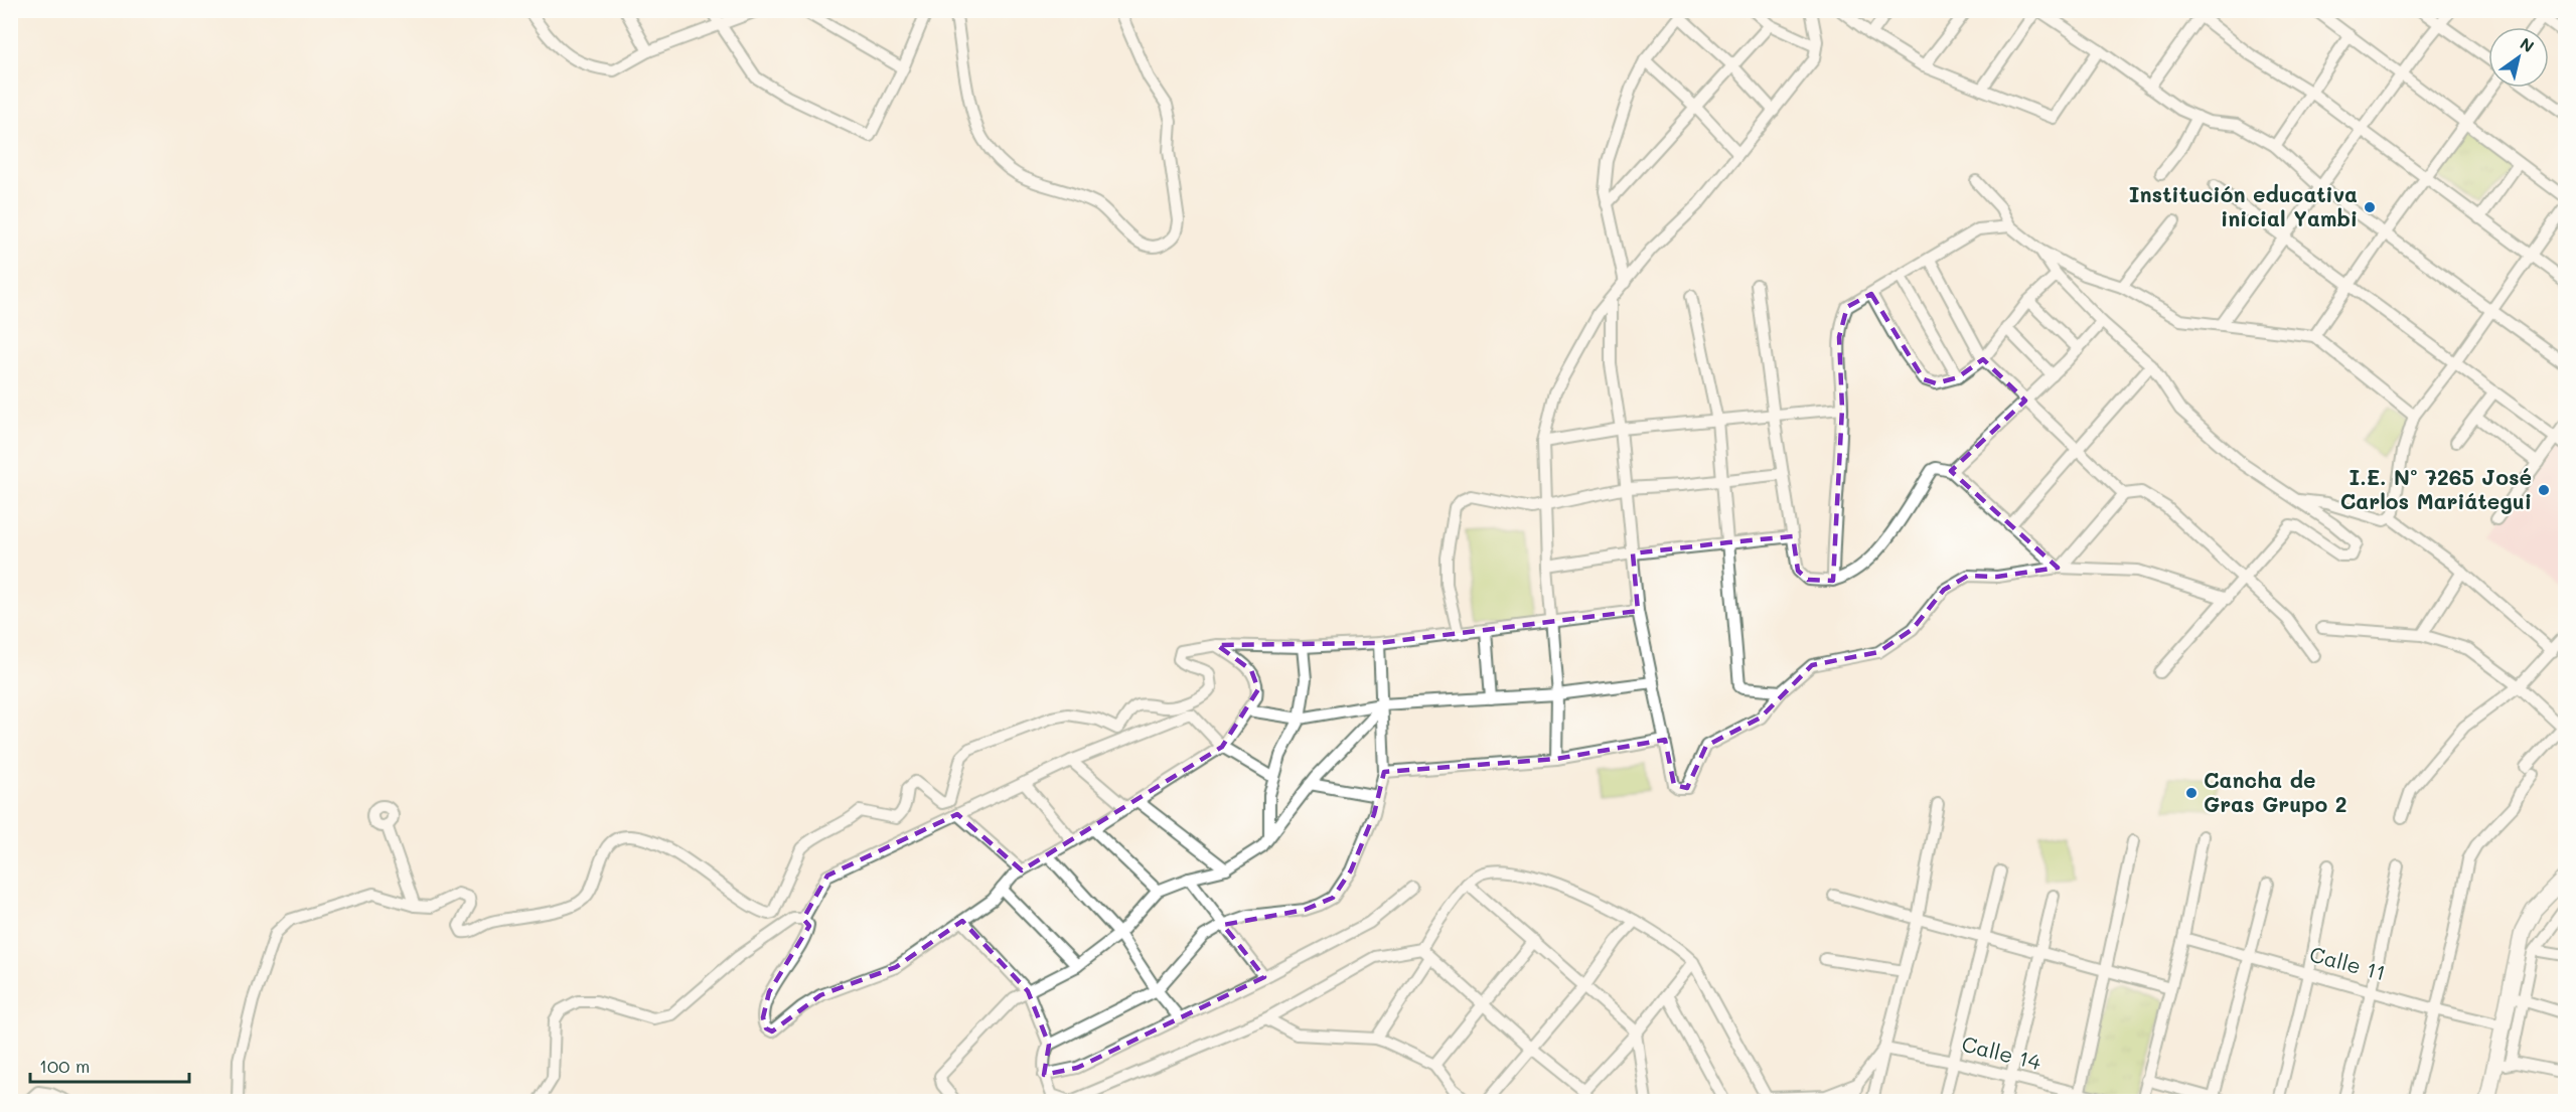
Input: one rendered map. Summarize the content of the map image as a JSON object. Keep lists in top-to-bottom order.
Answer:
{
  "streets": {
    "street": ["Calle 11", "Calle 14"]
  },
  "places": ["Institución educativa inicial Yambi", "I.E. Nº 7265 José Carlos Mariátegui", "Cancha de Gras Grupo 2"],
  "scale_bar": "100 m",
  "north": "top right"
}
